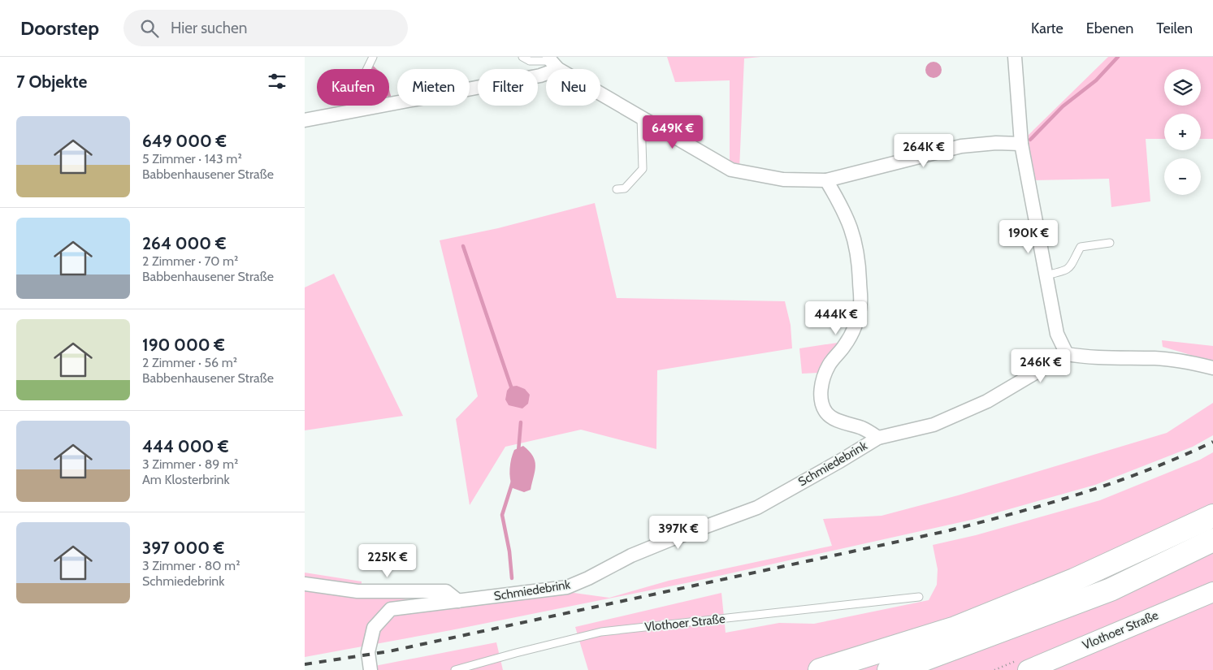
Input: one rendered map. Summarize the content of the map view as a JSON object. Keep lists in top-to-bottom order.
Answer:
{
  "streets": {
    "main road": ["Vlothoer Straße"],
    "street": ["Schmiedebrink"]
  },
  "page": {
    "header": "Doorstep",
    "search": "Hier suchen",
    "nav": ["Karte", "Ebenen", "Teilen"],
    "heading": "7 Objekte",
    "map_buttons": ["+", "−"],
    "chip": [
      "Kaufen",
      "Mieten",
      "Filter",
      "Neu"
    ],
    "list": [
      {
        "name": "649 000 €",
        "note": "5 Zimmer · 143 m² · Babbenhausener Straße"
      },
      {
        "name": "264 000 €",
        "note": "2 Zimmer · 70 m² · Babbenhausener Straße"
      },
      {
        "name": "190 000 €",
        "note": "2 Zimmer · 56 m² · Babbenhausener Straße"
      },
      {
        "name": "444 000 €",
        "note": "3 Zimmer · 89 m² · Am Klosterbrink"
      },
      {
        "name": "397 000 €",
        "note": "3 Zimmer · 80 m² · Schmiedebrink"
      }
    ],
    "price": [
      "649K €",
      "264K €",
      "190K €",
      "444K €",
      "246K €",
      "397K €",
      "225K €"
    ]
  }
}
